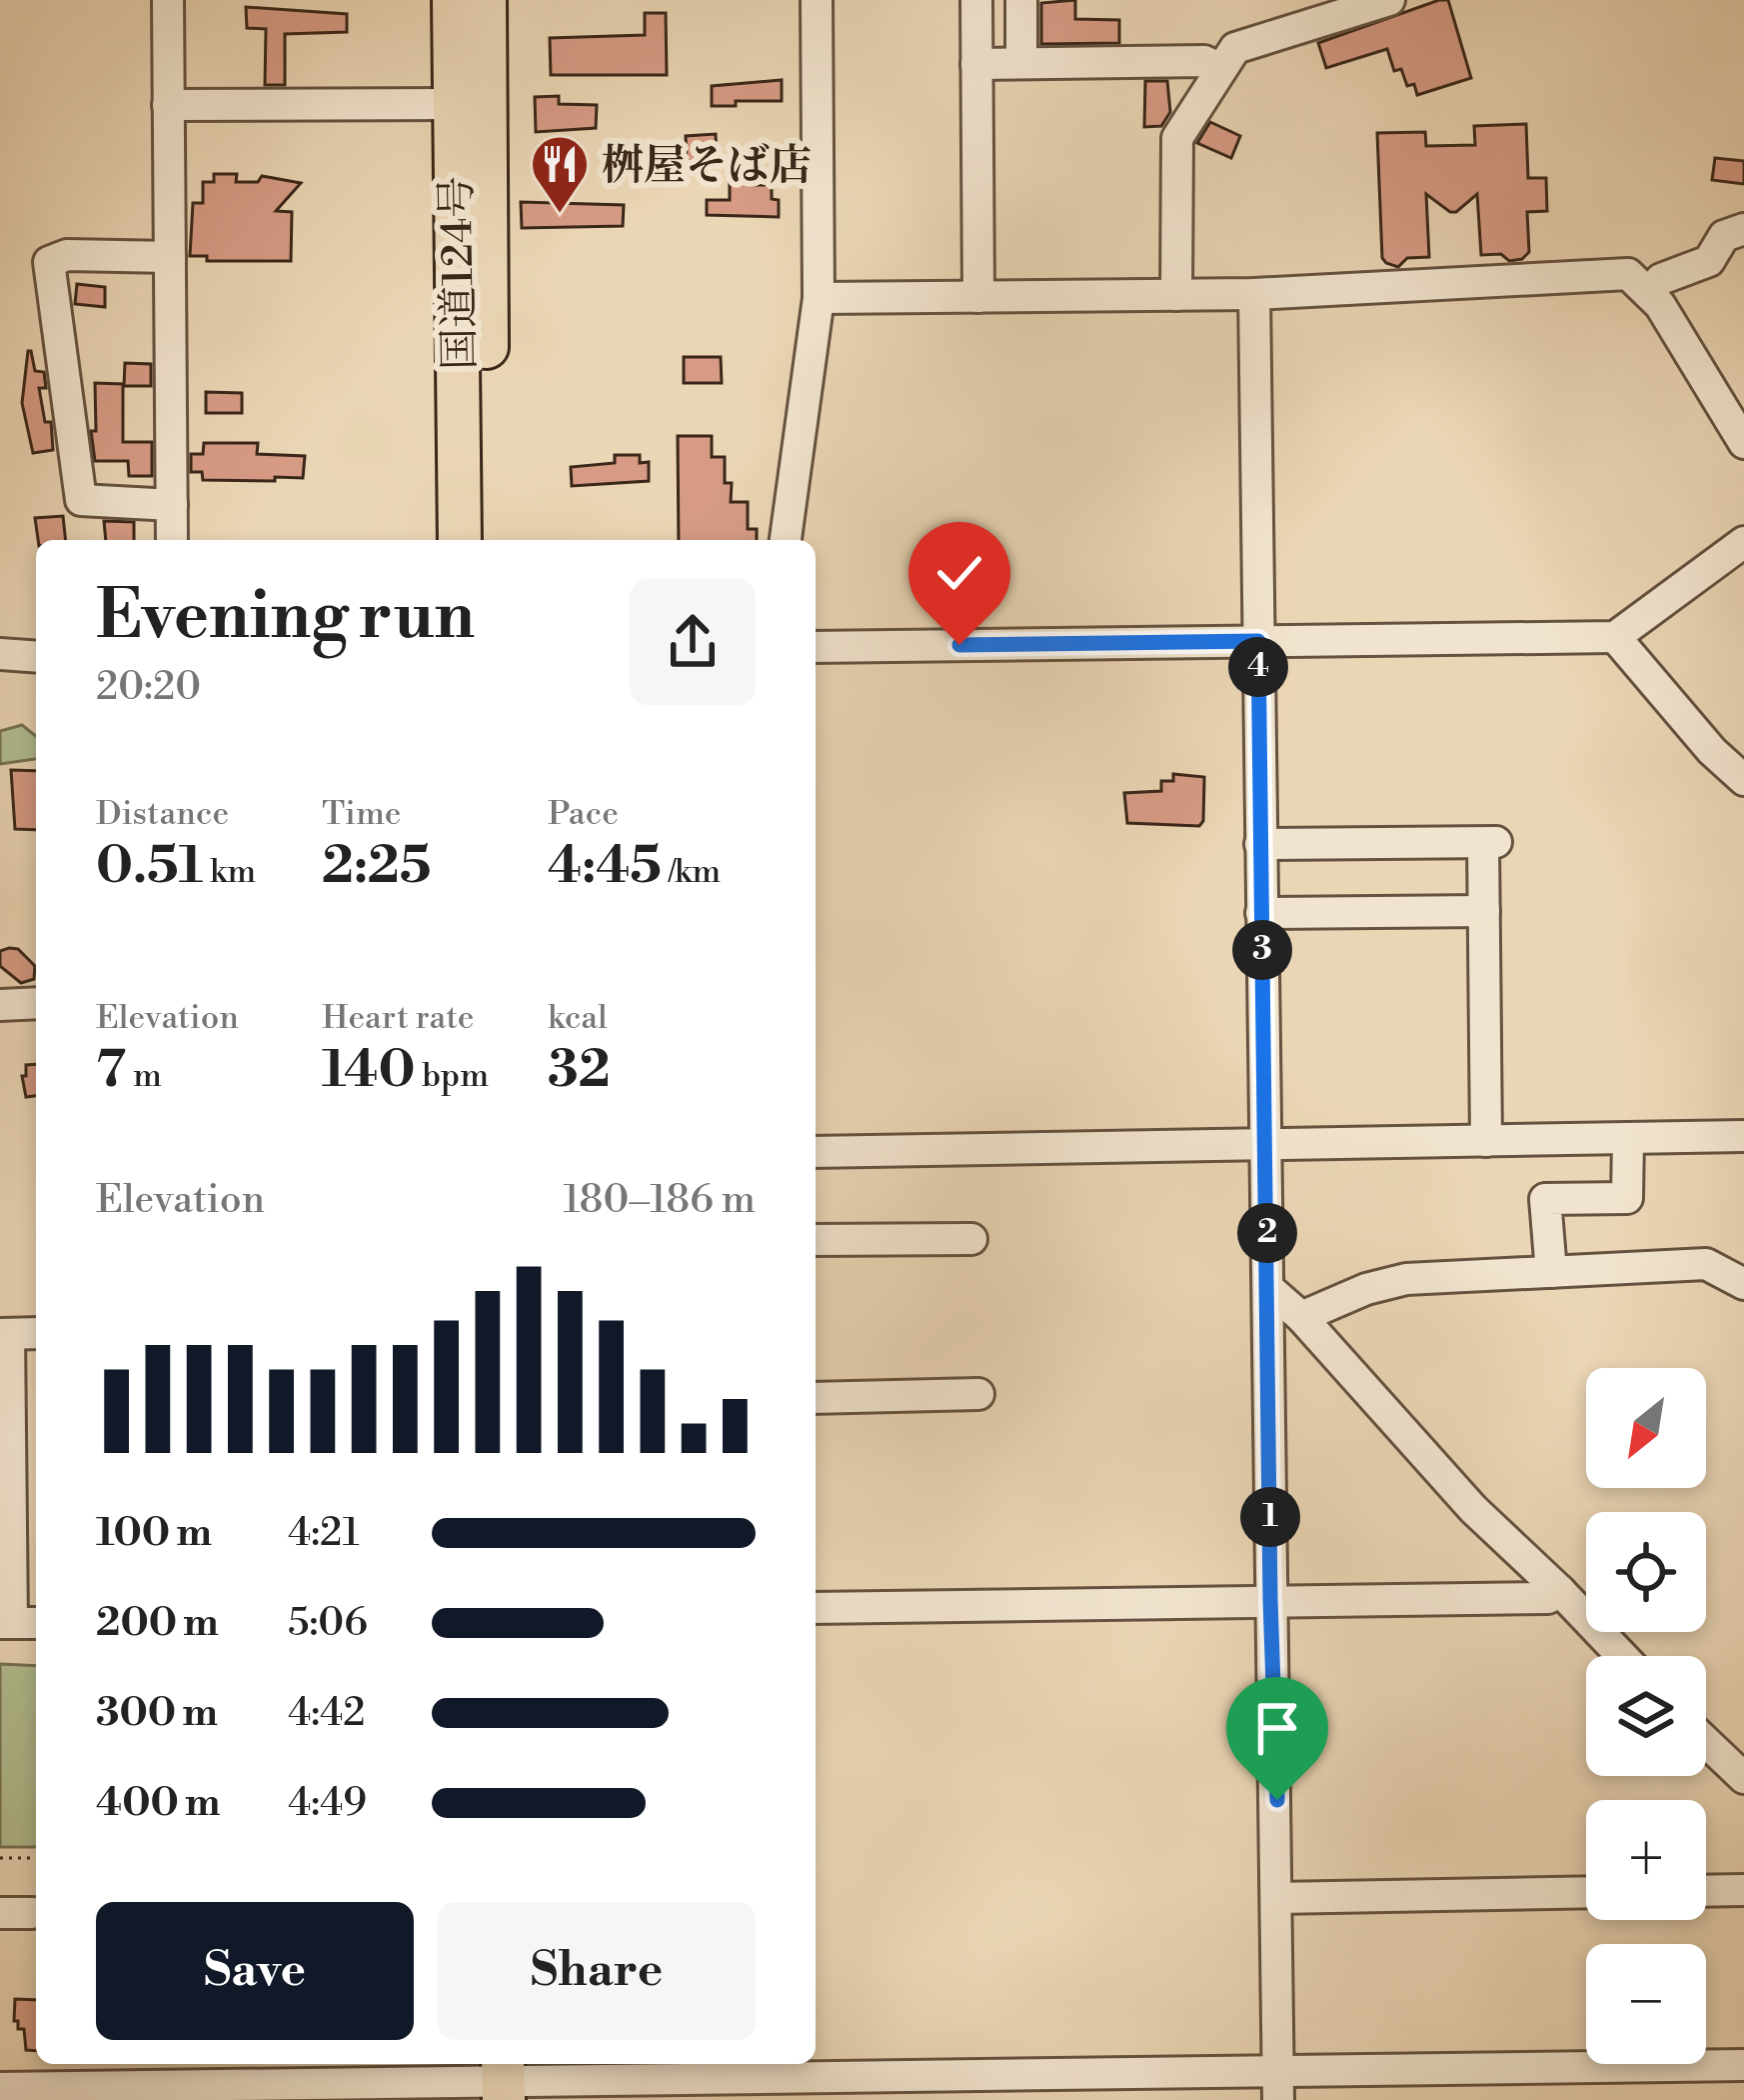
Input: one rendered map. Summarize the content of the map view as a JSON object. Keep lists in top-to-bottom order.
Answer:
{
  "streets": {
    "highway": ["国道124号"]
  },
  "places": {
    "restaurant": ["桝屋そば店"]
  },
  "north": "bottom left",
  "page": {
    "heading": ["Evening run", "20:20"],
    "pins": [
      "4",
      "3",
      "2",
      "1"
    ],
    "stats": [
      ["Distance", "0.51 km"],
      ["Time", "2:25"],
      ["Pace", "4:45 /km"],
      ["Elevation", "7 m"],
      ["Heart rate", "140 bpm"],
      ["kcal", "32"]
    ],
    "chart": ["Elevation", "180–186 m"],
    "map_buttons": ["+", "−"],
    "list": [
      {
        "name": "100 m",
        "note": "4:21"
      },
      {
        "name": "200 m",
        "note": "5:06"
      },
      {
        "name": "300 m",
        "note": "4:42"
      },
      {
        "name": "400 m",
        "note": "4:49"
      }
    ],
    "buttons": ["Save", "Share"]
  }
}
